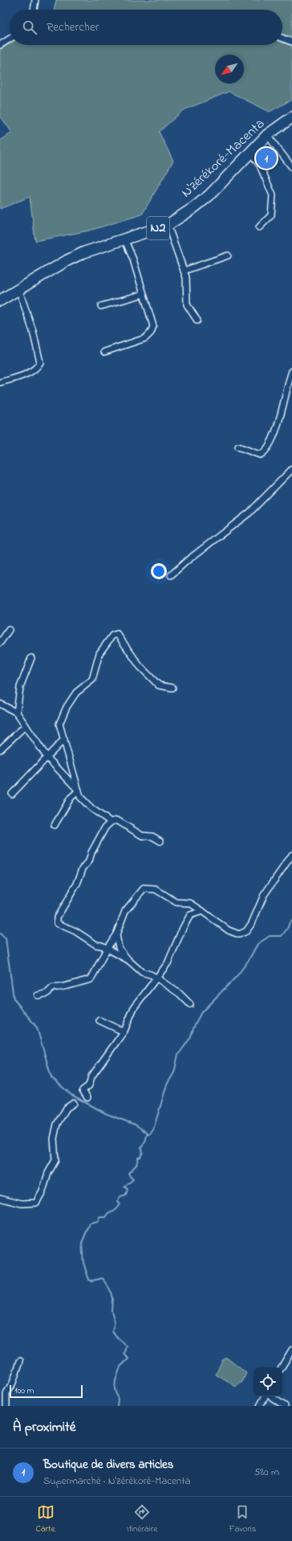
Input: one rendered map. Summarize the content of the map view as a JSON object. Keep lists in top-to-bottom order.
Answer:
{
  "streets": {
    "highway": ["N'zérékoré-Macenta", "N2"]
  },
  "scale_bar": "100 m",
  "north": "bottom left",
  "page": {
    "search": "Rechercher",
    "pins": "1",
    "scale": "100 m",
    "heading": "À proximité",
    "list": [
      {
        "mark": "1",
        "name": "Boutique de divers articles",
        "note": "Supermarché · N'zérékoré-Macenta",
        "value": "580 m"
      }
    ],
    "nav": ["Carte", "Itinéraire", "Favoris"]
  }
}
